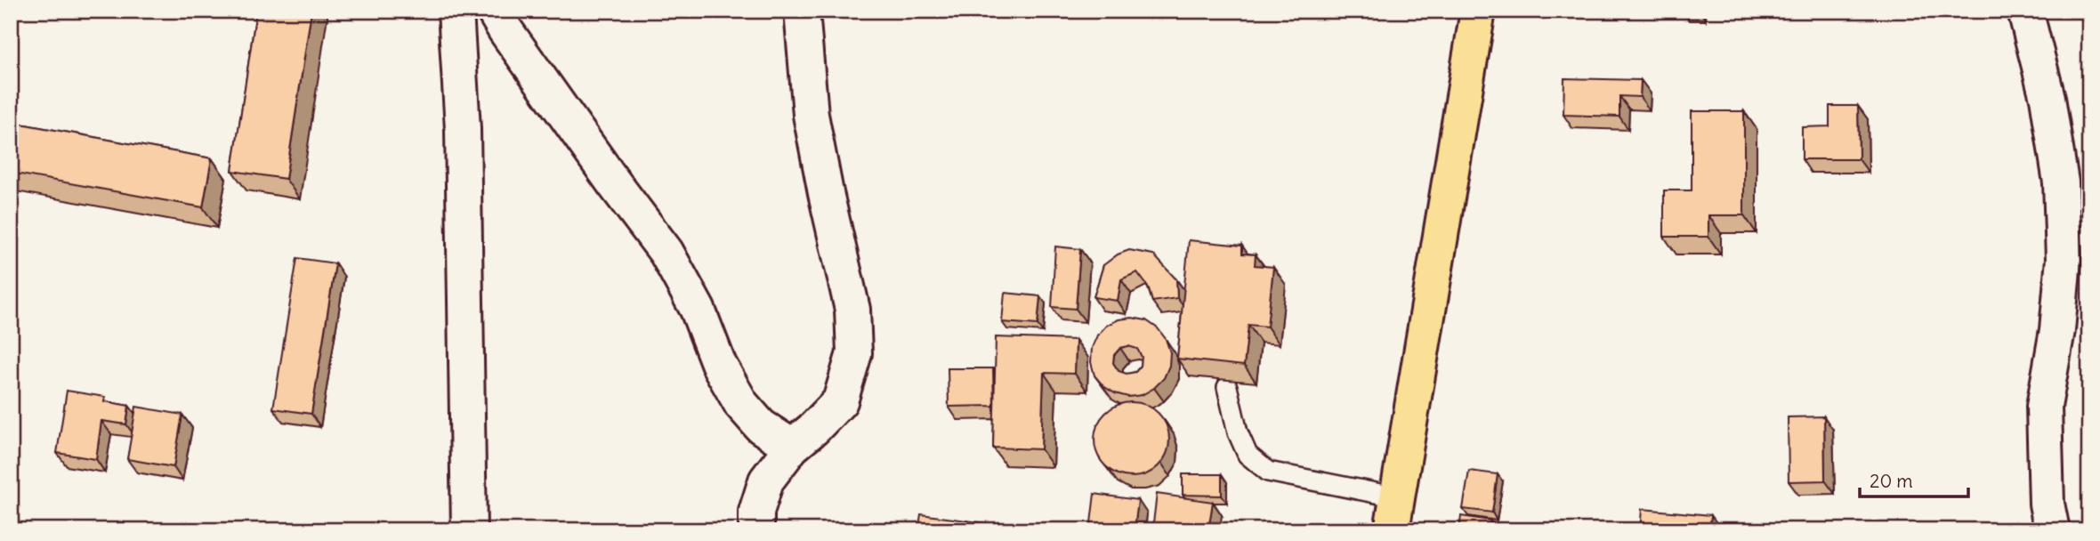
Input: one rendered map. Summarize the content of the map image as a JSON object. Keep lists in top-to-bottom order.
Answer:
{
  "scale_bar": "20 m"
}
